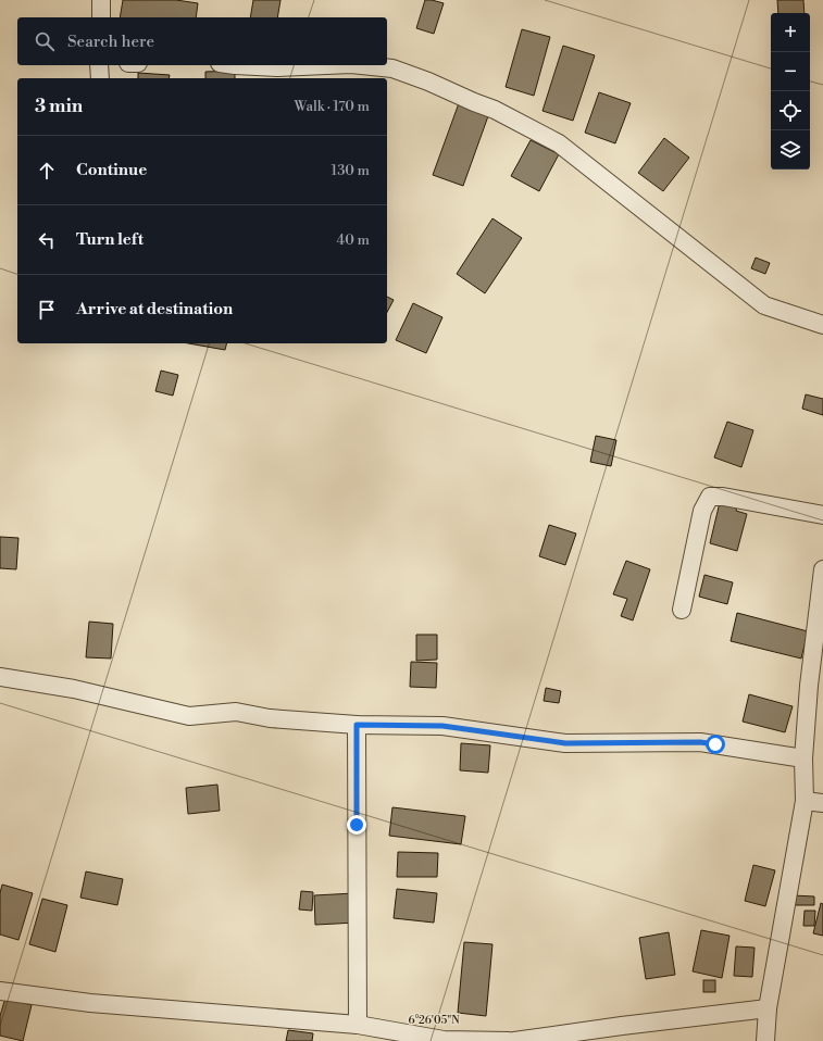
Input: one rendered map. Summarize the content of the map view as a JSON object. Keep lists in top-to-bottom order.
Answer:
{
  "page": {
    "map_buttons": ["+", "−"],
    "search": "Search here",
    "heading": ["3 min", "Walk · 170 m"],
    "list": [
      ["Continue", "130 m"],
      ["Turn left", "40 m"],
      "Arrive at destination"
    ]
  },
  "coordinates": ["6°26'05\"N"]
}
